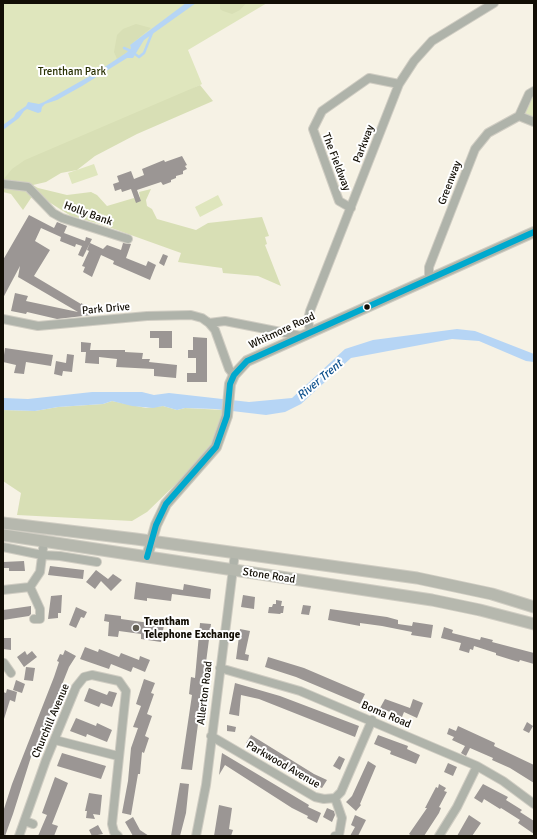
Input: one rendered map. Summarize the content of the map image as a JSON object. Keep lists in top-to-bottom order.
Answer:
{
  "streets": {
    "highway": ["Stone Road"],
    "main road": ["Whitmore Road"],
    "street": [
      "Parkway",
      "The Fieldway",
      "Greenway",
      "Holly Bank",
      "Park Drive",
      "Allerton Road",
      "Boma Road",
      "Churchill Avenue",
      "Parkwood Avenue"
    ]
  },
  "crossings": [
    ["Parkway", "The Fieldway"],
    ["Parkway", "Park Drive"],
    ["Parkway", "Whitmore Road"],
    ["Greenway", "Whitmore Road"],
    ["Park Drive", "Whitmore Road"],
    ["Whitmore Road", "Stone Road"],
    ["Stone Road", "Allerton Road"],
    ["Allerton Road", "Boma Road"],
    ["Allerton Road", "Parkwood Avenue"]
  ],
  "water": ["River Trent"],
  "parks": ["Trentham Park"],
  "places": ["Trentham Telephone Exchange"]
}
